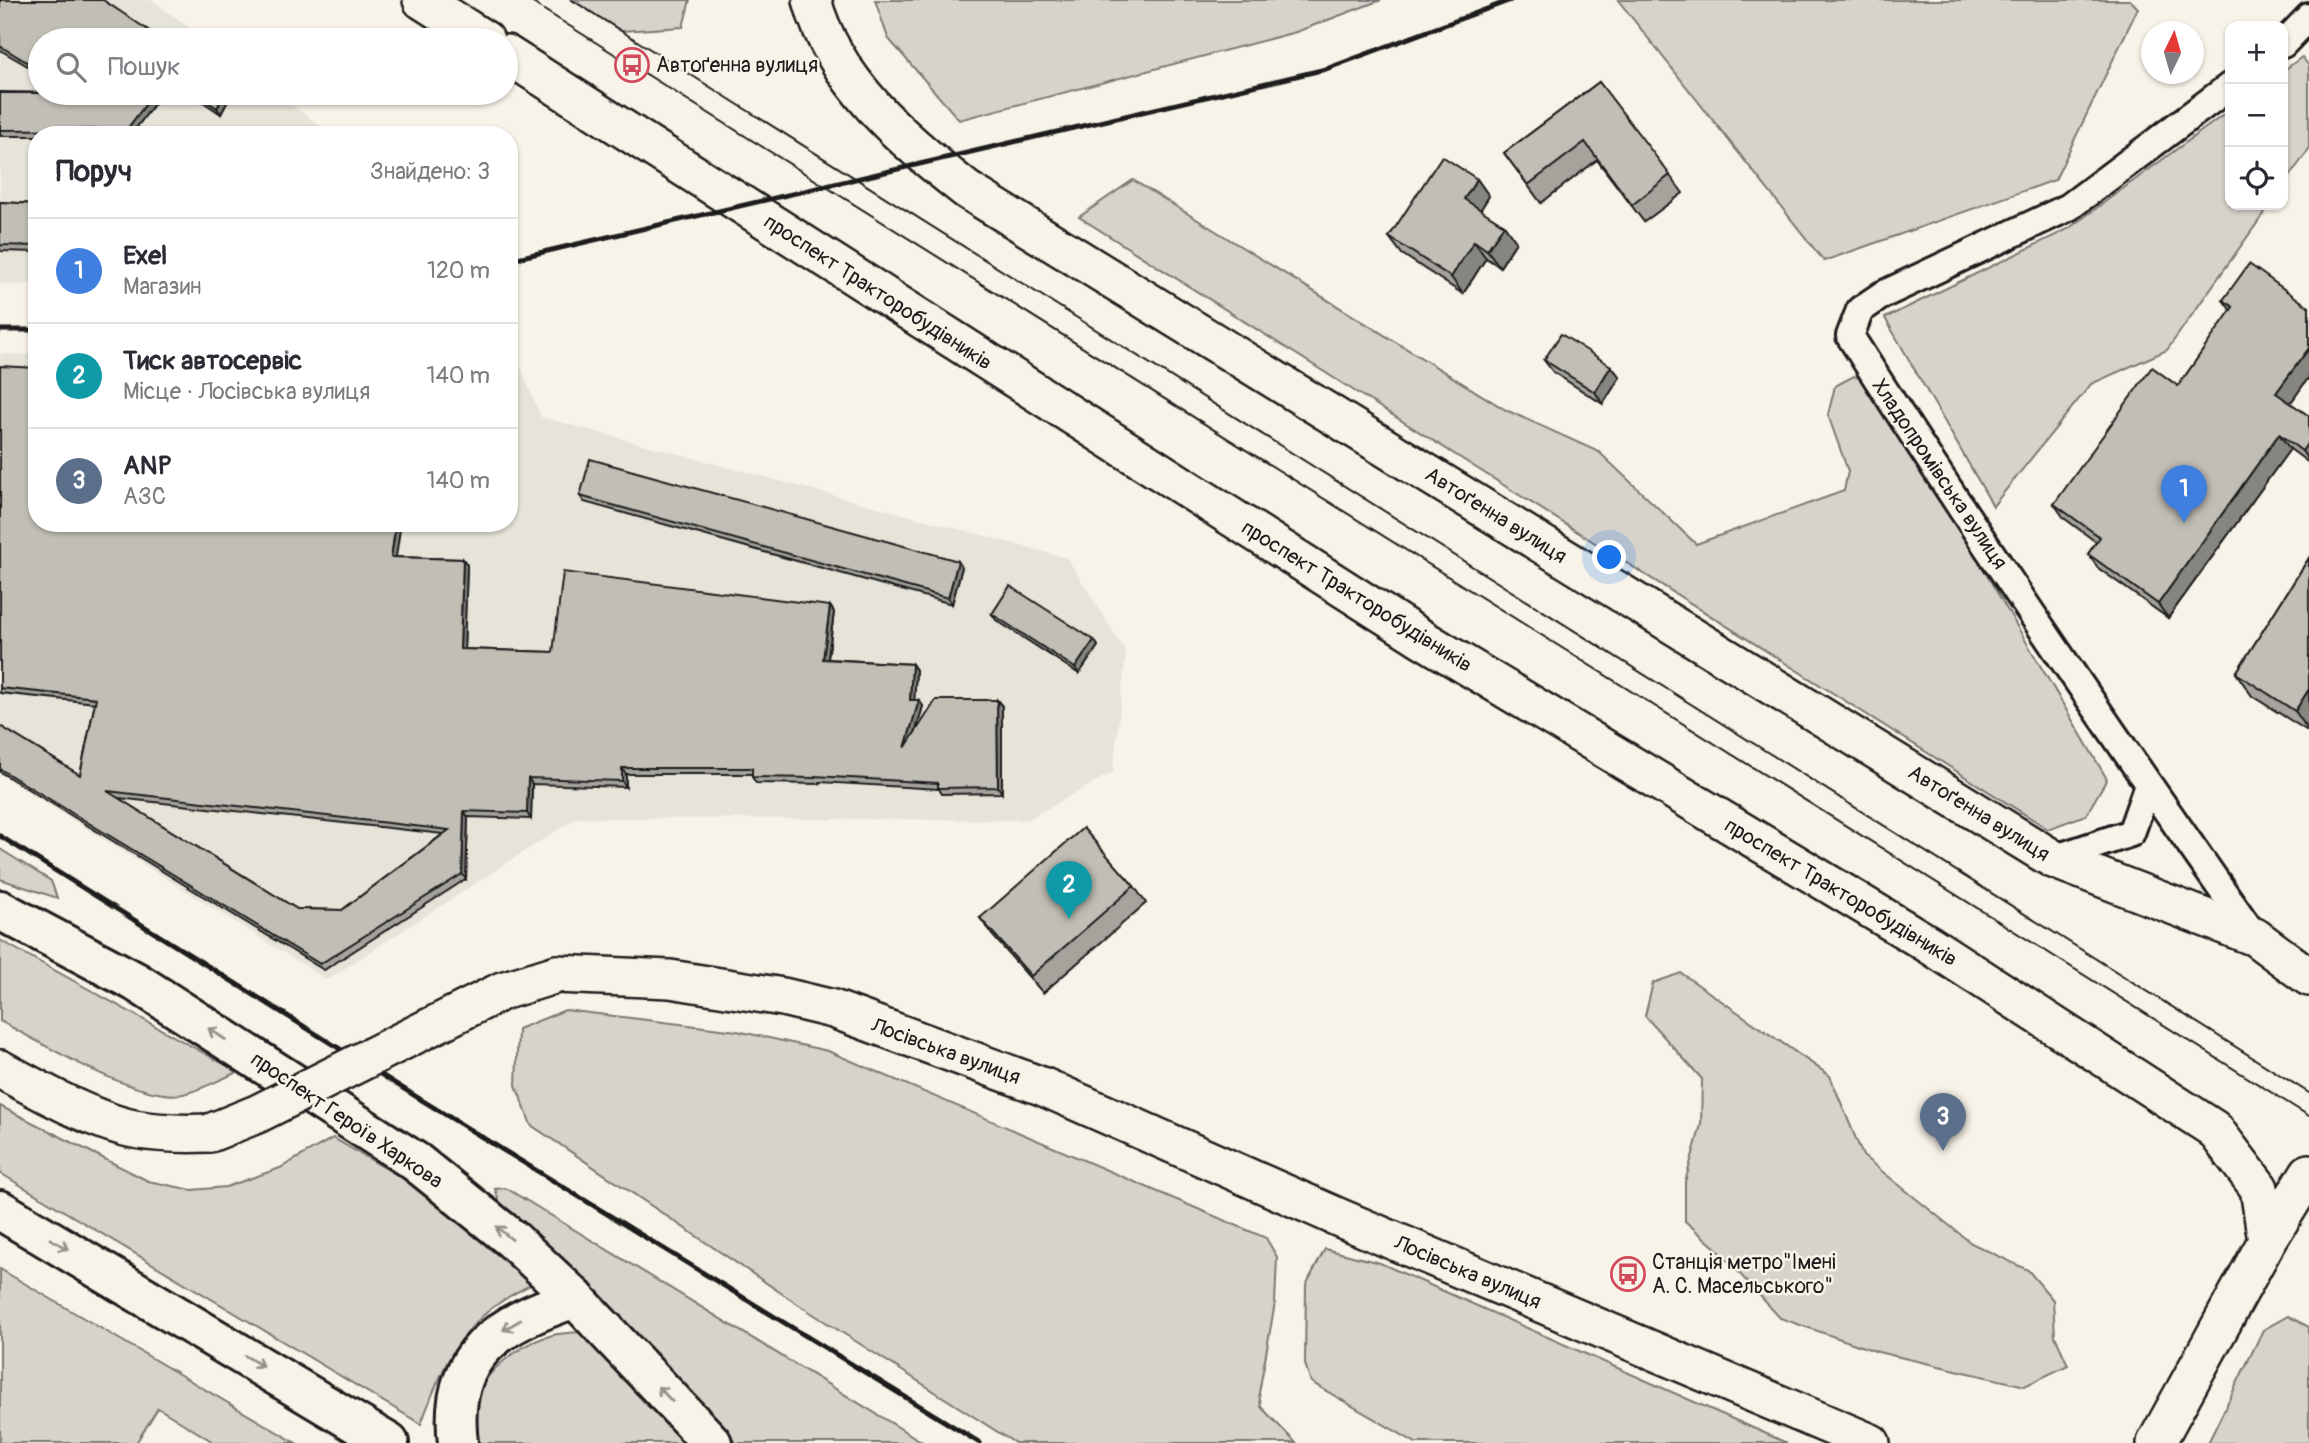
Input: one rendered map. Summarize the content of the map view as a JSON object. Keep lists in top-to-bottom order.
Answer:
{
  "streets": {
    "main road": [
      "проспект Тракторобудівників",
      "Хладопромівська вулиця",
      "Автоґенна вулиця",
      "Лосівська вулиця",
      "проспект Героїв Харкова"
    ]
  },
  "crossings": [
    ["Хладопромівська вулиця", "Автоґенна вулиця"]
  ],
  "places": {
    "bus stop": ["Автоґенна вулиця", "Станція метро\"Імені А. С. Масельського\""]
  },
  "north": "top",
  "page": {
    "map_buttons": ["+", "−"],
    "search": "Пошук",
    "heading": ["Поруч", "Знайдено: 3"],
    "list": [
      {
        "mark": "1",
        "name": "Exel",
        "note": "Магазин",
        "value": "120 m"
      },
      {
        "mark": "2",
        "name": "Тиск автосервіс",
        "note": "Місце · Лосівська вулиця",
        "value": "140 m"
      },
      {
        "mark": "3",
        "name": "ANP",
        "note": "АЗС",
        "value": "140 m"
      }
    ],
    "pins": ["1", "2", "3"]
  }
}
